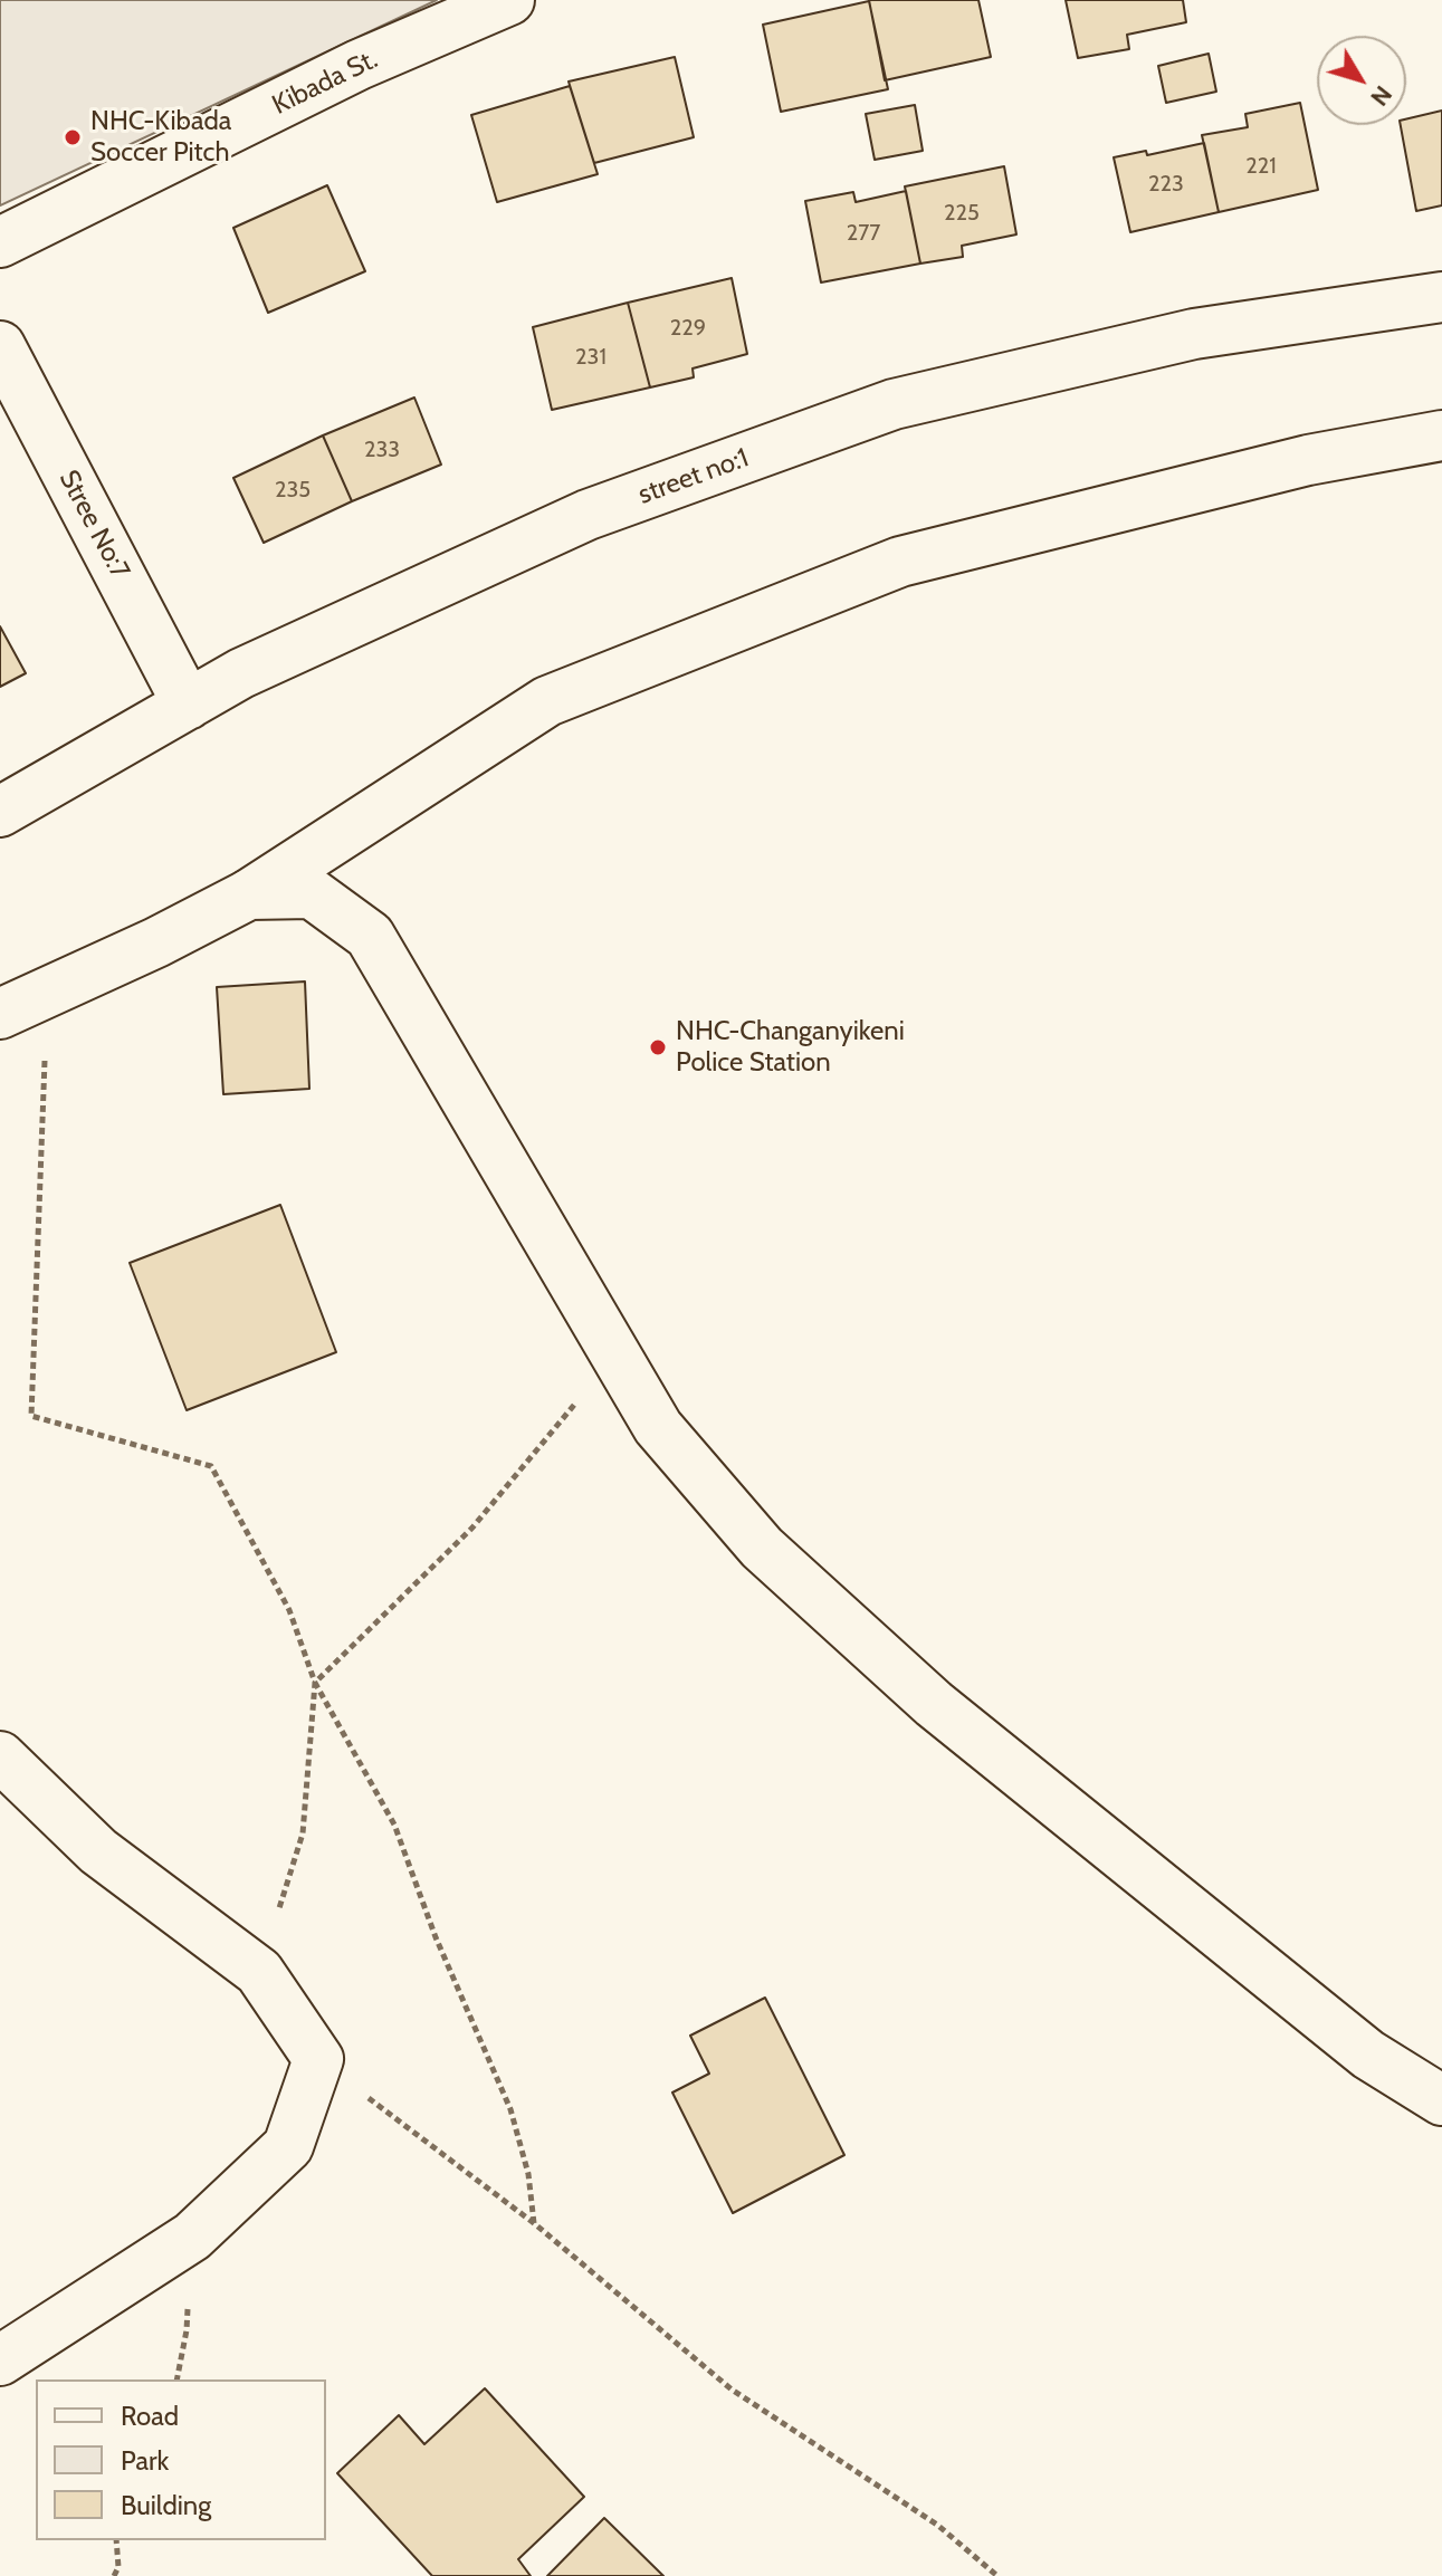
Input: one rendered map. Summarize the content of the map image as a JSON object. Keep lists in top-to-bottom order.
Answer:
{
  "streets": {
    "street": ["Kibada St.", "street no:1", "Stree No:7"]
  },
  "crossings": [
    ["street no:1", "Stree No:7"]
  ],
  "places": ["NHC-Kibada Soccer Pitch", "NHC-Changanyikeni Police Station"],
  "house_numbers": [
    "221",
    "223",
    "225",
    "277",
    "229",
    "231",
    "233",
    "235"
  ],
  "legend": ["Road", "Park", "Building"],
  "north": "bottom right"
}
